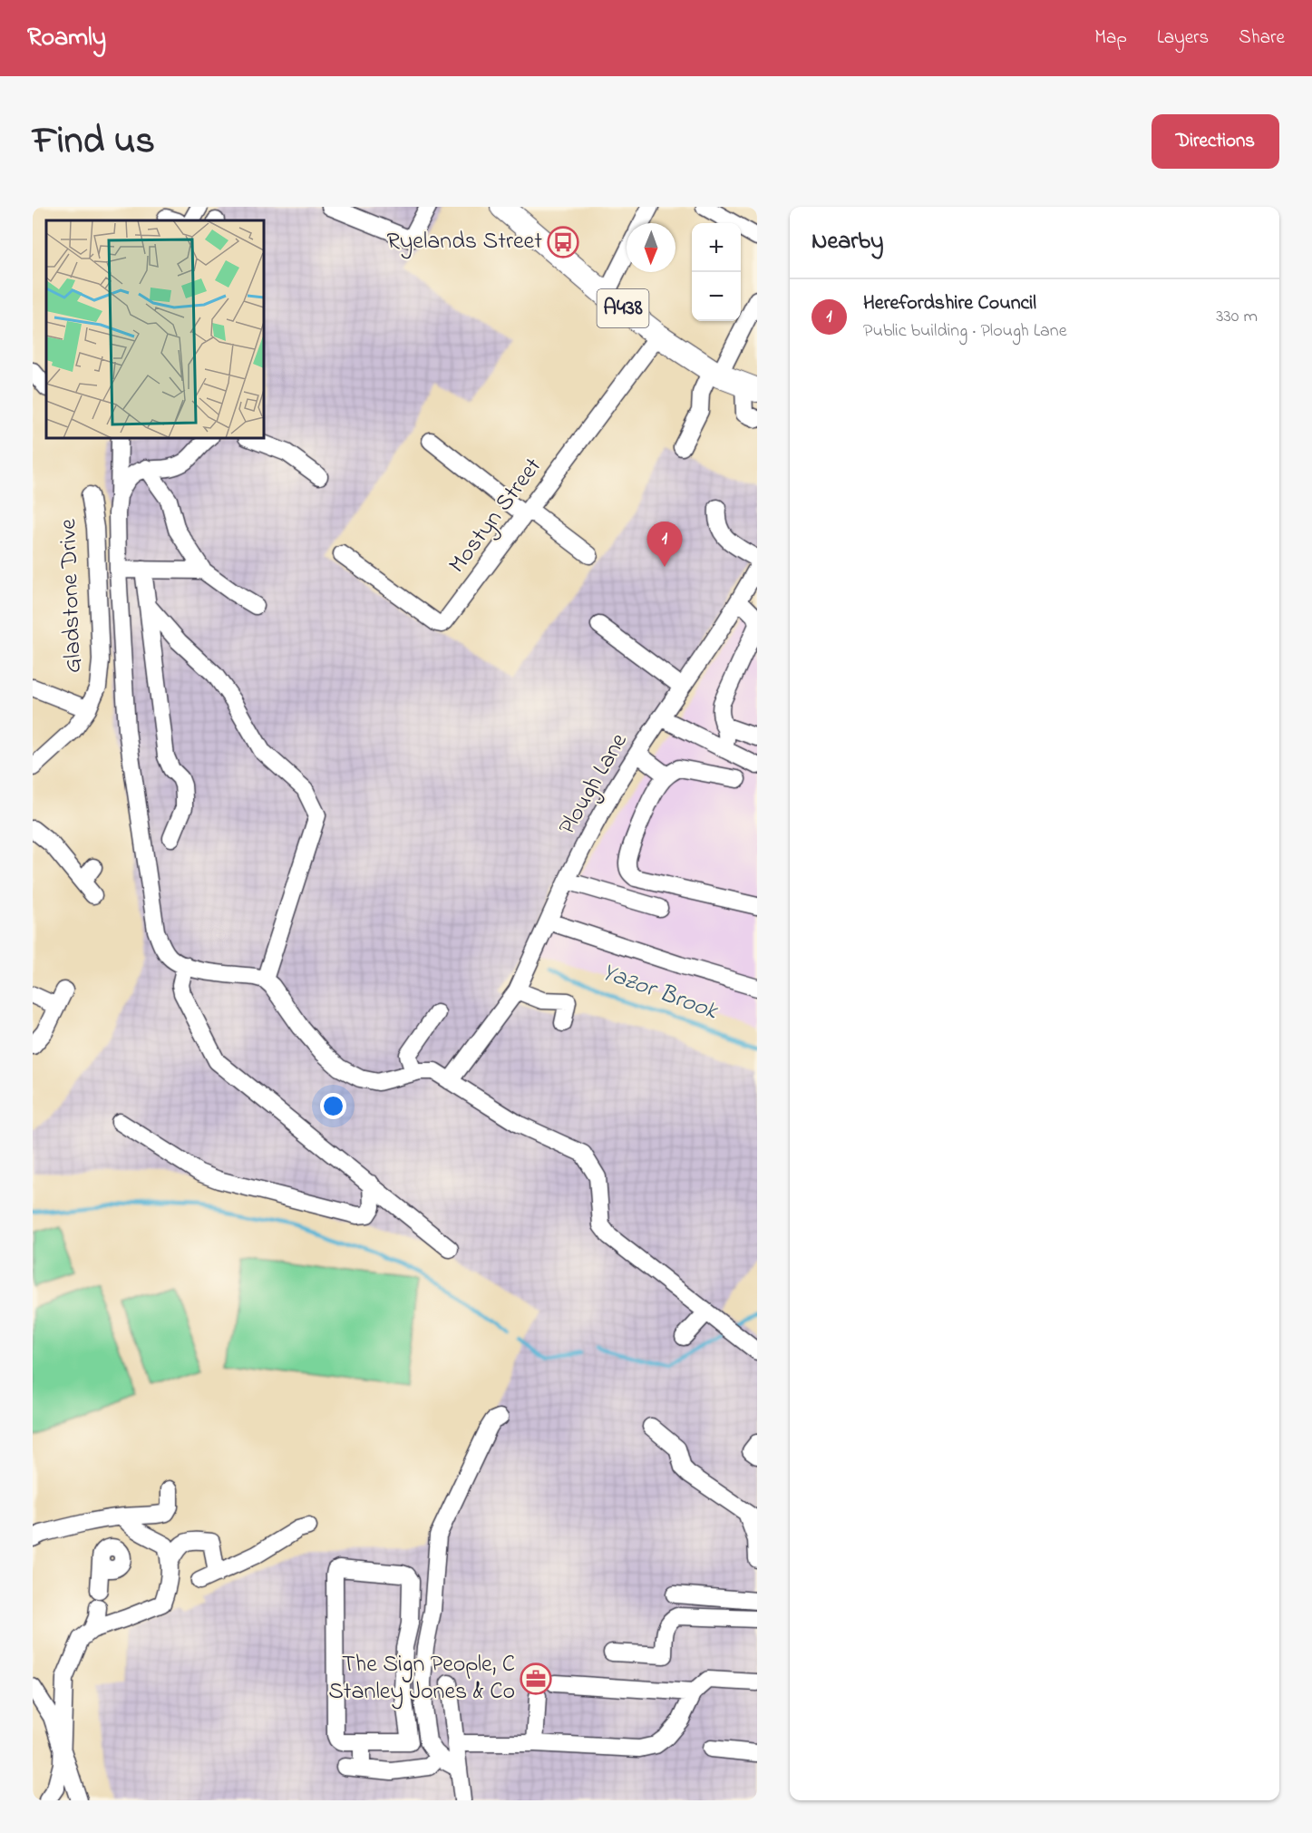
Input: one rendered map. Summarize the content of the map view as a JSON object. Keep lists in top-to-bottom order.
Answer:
{
  "streets": {
    "highway": ["A438"],
    "street": ["Mostyn Street", "Gladstone Drive", "Plough Lane"]
  },
  "crossings": [
    ["A438", "Mostyn Street"]
  ],
  "water": ["Yazor Brook"],
  "places": {
    "bus stop": ["Ryelands Street"],
    "office": ["The Sign People, C Stanley Jones & Co"]
  },
  "north": "bottom",
  "page": {
    "header": "Roamly",
    "nav": ["Map", "Layers", "Share"],
    "title": "Find us",
    "buttons": "Directions",
    "heading": "Nearby",
    "map_buttons": ["+", "−"],
    "list": [
      {
        "mark": "1",
        "name": "Herefordshire Council",
        "note": "Public building · Plough Lane",
        "value": "330 m"
      }
    ],
    "pins": "1"
  }
}
